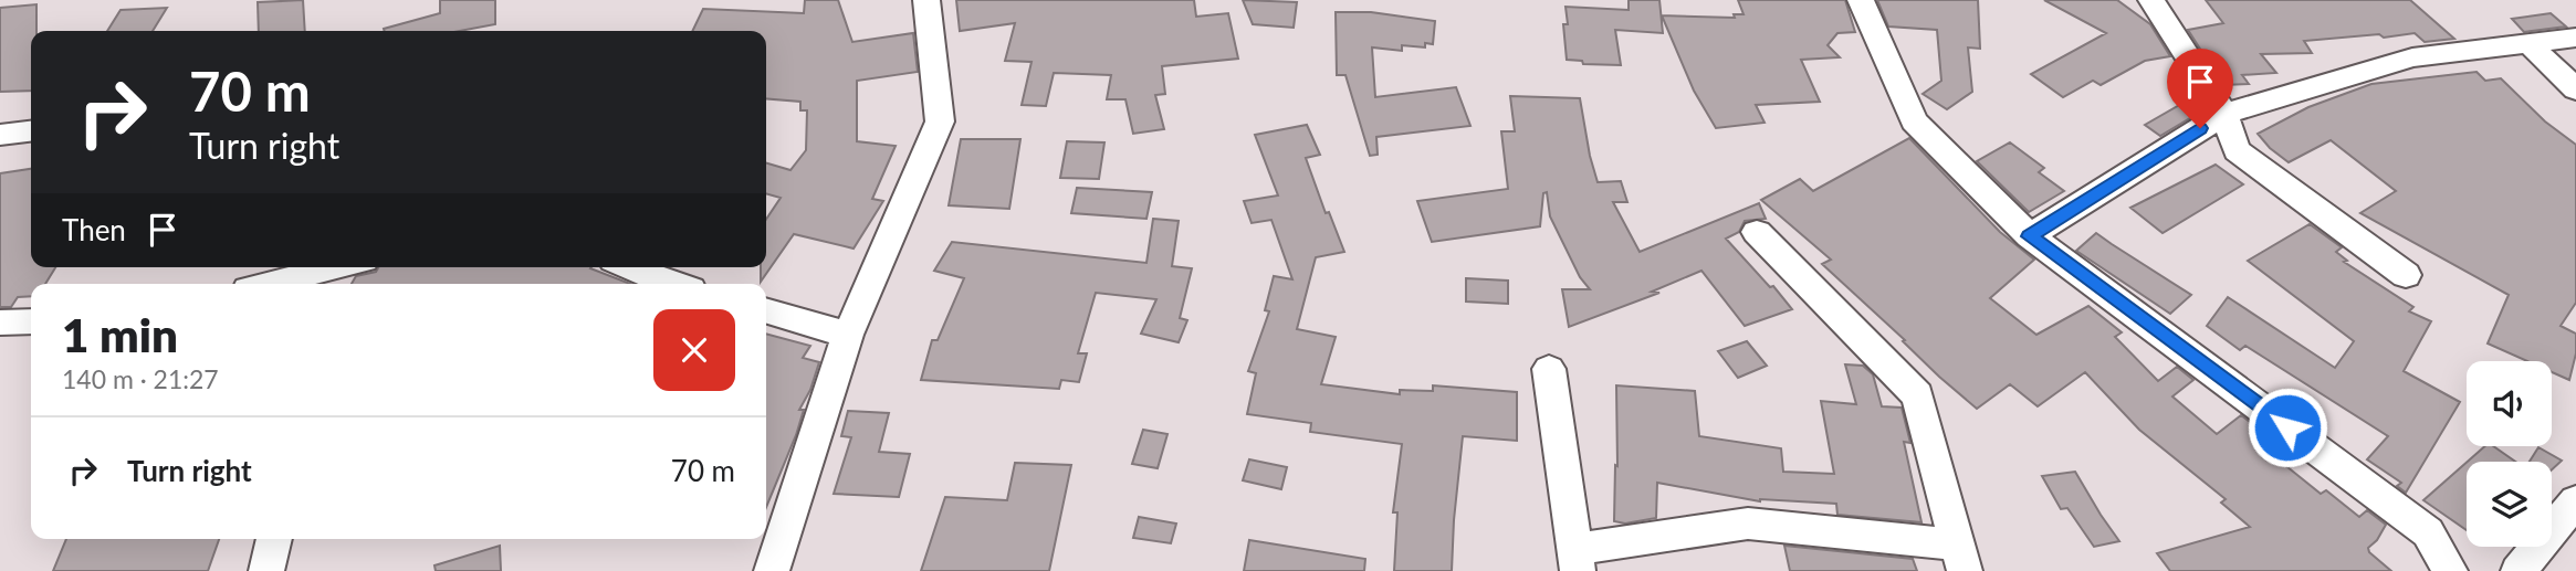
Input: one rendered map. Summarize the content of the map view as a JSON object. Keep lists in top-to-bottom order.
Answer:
{
  "page": {
    "turn": ["70 m", "Turn right"],
    "then": "Then",
    "heading": ["1 min", "140 m · 21:27"],
    "list": [
      {
        "name": "Turn right",
        "value": "70 m"
      }
    ]
  }
}
